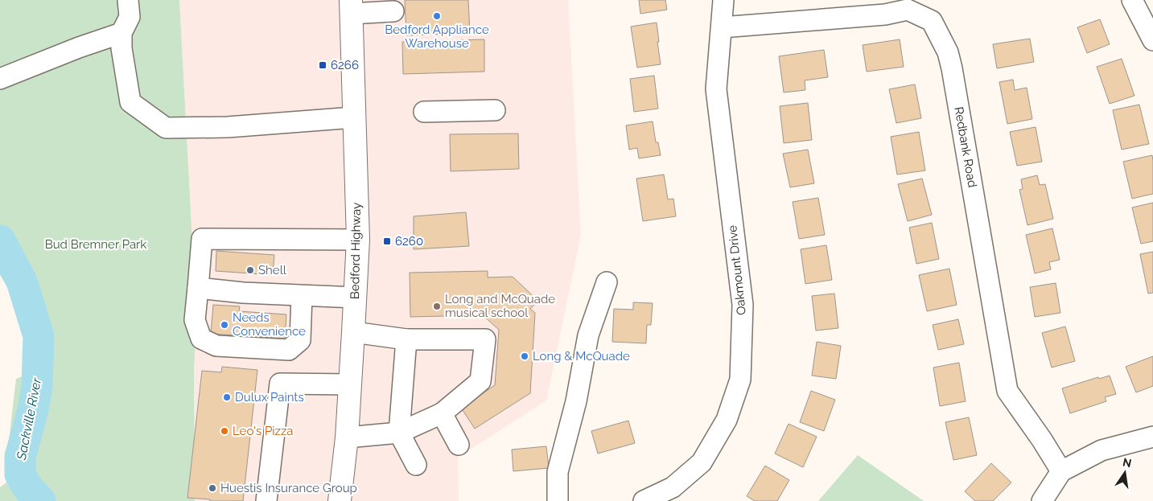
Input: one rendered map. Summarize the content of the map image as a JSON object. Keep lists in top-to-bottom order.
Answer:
{
  "streets": {
    "main road": ["Bedford Highway"],
    "street": ["Redbank Road", "Oakmount Drive"]
  },
  "crossings": [
    ["Redbank Road", "Oakmount Drive"]
  ],
  "water": ["Sackville River"],
  "parks": ["Bud Bremner Park"],
  "places": {
    "other": [
      "Bedford Appliance Warehouse",
      "Shell",
      "Long and McQuade musical school",
      "Needs Convenience",
      "Long & McQuade",
      "Dulux Paints",
      "Leo's Pizza",
      "Huestis Insurance Group"
    ],
    "transit": ["6266", "6260"]
  },
  "north": "top"
}
